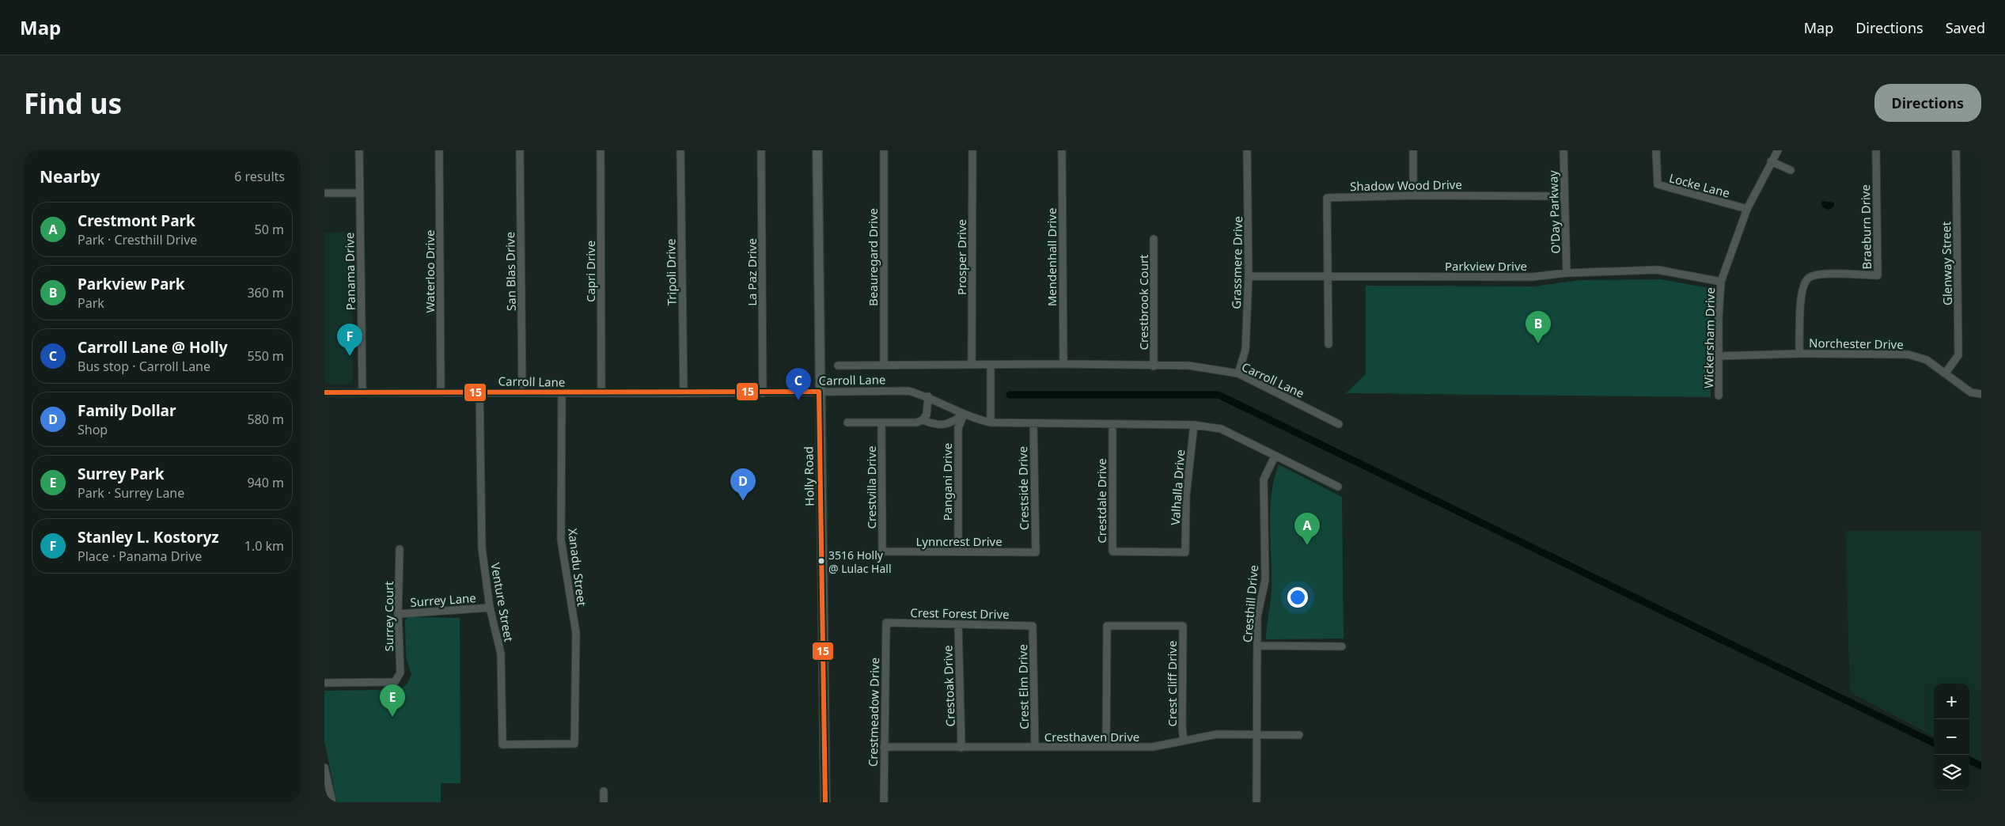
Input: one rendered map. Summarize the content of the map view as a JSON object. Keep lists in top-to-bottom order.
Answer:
{
  "streets": {
    "main road": ["Holly Road"],
    "street": [
      "Shadow Wood Drive",
      "Locke Lane",
      "O'Day Parkway",
      "Braeburn Drive",
      "Beauregard Drive",
      "Prosper Drive",
      "Mendenhall Drive",
      "Grassmere Drive",
      "Glenway Street",
      "Parkview Drive",
      "Panama Drive",
      "Waterloo Drive",
      "San Blas Drive",
      "Capri Drive",
      "Tripoli Drive",
      "La Paz Drive",
      "Crestbrook Court",
      "Wickersham Drive",
      "Norchester Drive",
      "Carroll Lane",
      "Pangani Drive",
      "Crestvilla Drive",
      "Valhalla Drive",
      "Crestside Drive",
      "Crestdale Drive",
      "Lynncrest Drive",
      "Xanadu Street",
      "Surrey Lane",
      "Venture Street",
      "Cresthill Drive",
      "Crest Forest Drive",
      "Surrey Court",
      "Crest Cliff Drive",
      "Crestoak Drive",
      "Crest Elm Drive",
      "Crestmeadow Drive",
      "Cresthaven Drive"
    ]
  },
  "crossings": [
    ["Shadow Wood Drive", "O'Day Parkway"],
    ["Shadow Wood Drive", "Parkview Drive"],
    ["Locke Lane", "Wickersham Drive"],
    ["O'Day Parkway", "Parkview Drive"],
    ["Braeburn Drive", "Norchester Drive"],
    ["Beauregard Drive", "Carroll Lane"],
    ["Prosper Drive", "Carroll Lane"],
    ["Mendenhall Drive", "Carroll Lane"],
    ["Grassmere Drive", "Parkview Drive"],
    ["Grassmere Drive", "Carroll Lane"],
    ["Glenway Street", "Norchester Drive"],
    ["Parkview Drive", "Wickersham Drive"],
    ["Panama Drive", "Carroll Lane"],
    ["Waterloo Drive", "Carroll Lane"],
    ["San Blas Drive", "Carroll Lane"],
    ["Capri Drive", "Carroll Lane"],
    ["Tripoli Drive", "Carroll Lane"],
    ["La Paz Drive", "Carroll Lane"],
    ["Crestbrook Court", "Carroll Lane"],
    ["Wickersham Drive", "Norchester Drive"],
    ["Carroll Lane", "Holly Road"],
    ["Carroll Lane", "Pangani Drive"],
    ["Carroll Lane", "Valhalla Drive"],
    ["Carroll Lane", "Crestside Drive"],
    ["Carroll Lane", "Crestdale Drive"],
    ["Carroll Lane", "Xanadu Street"],
    ["Carroll Lane", "Venture Street"],
    ["Carroll Lane", "Cresthill Drive"],
    ["Pangani Drive", "Lynncrest Drive"],
    ["Crestvilla Drive", "Lynncrest Drive"],
    ["Valhalla Drive", "Crestdale Drive"],
    ["Crestside Drive", "Lynncrest Drive"],
    ["Xanadu Street", "Venture Street"],
    ["Surrey Lane", "Venture Street"],
    ["Surrey Lane", "Surrey Court"],
    ["Cresthill Drive", "Cresthaven Drive"],
    ["Crest Forest Drive", "Crestoak Drive"],
    ["Crest Forest Drive", "Crest Elm Drive"],
    ["Crest Forest Drive", "Crestmeadow Drive"],
    ["Crest Cliff Drive", "Cresthaven Drive"],
    ["Crestoak Drive", "Cresthaven Drive"],
    ["Crest Elm Drive", "Cresthaven Drive"],
    ["Crestmeadow Drive", "Cresthaven Drive"]
  ],
  "places": ["3516 Holly @ Lulac Hall"],
  "lines": ["transit line 15"],
  "page": {
    "header": "Map",
    "nav": ["Map", "Directions", "Saved"],
    "buttons": "Directions",
    "title": "Find us",
    "heading": ["Nearby", "6 results"],
    "list": [
      {
        "mark": "A",
        "name": "Crestmont Park",
        "note": "Park · Cresthill Drive",
        "value": "50 m"
      },
      {
        "mark": "B",
        "name": "Parkview Park",
        "note": "Park",
        "value": "360 m"
      },
      {
        "mark": "C",
        "name": "Carroll Lane @ Holly",
        "note": "Bus stop · Carroll Lane",
        "value": "550 m"
      },
      {
        "mark": "D",
        "name": "Family Dollar",
        "note": "Shop",
        "value": "580 m"
      },
      {
        "mark": "E",
        "name": "Surrey Park",
        "note": "Park · Surrey Lane",
        "value": "940 m"
      },
      {
        "mark": "F",
        "name": "Stanley L. Kostoryz",
        "note": "Place · Panama Drive",
        "value": "1.0 km"
      }
    ],
    "pins": [
      "B",
      "F",
      "C",
      "D",
      "A",
      "E"
    ],
    "map_buttons": ["+", "−"]
  }
}
